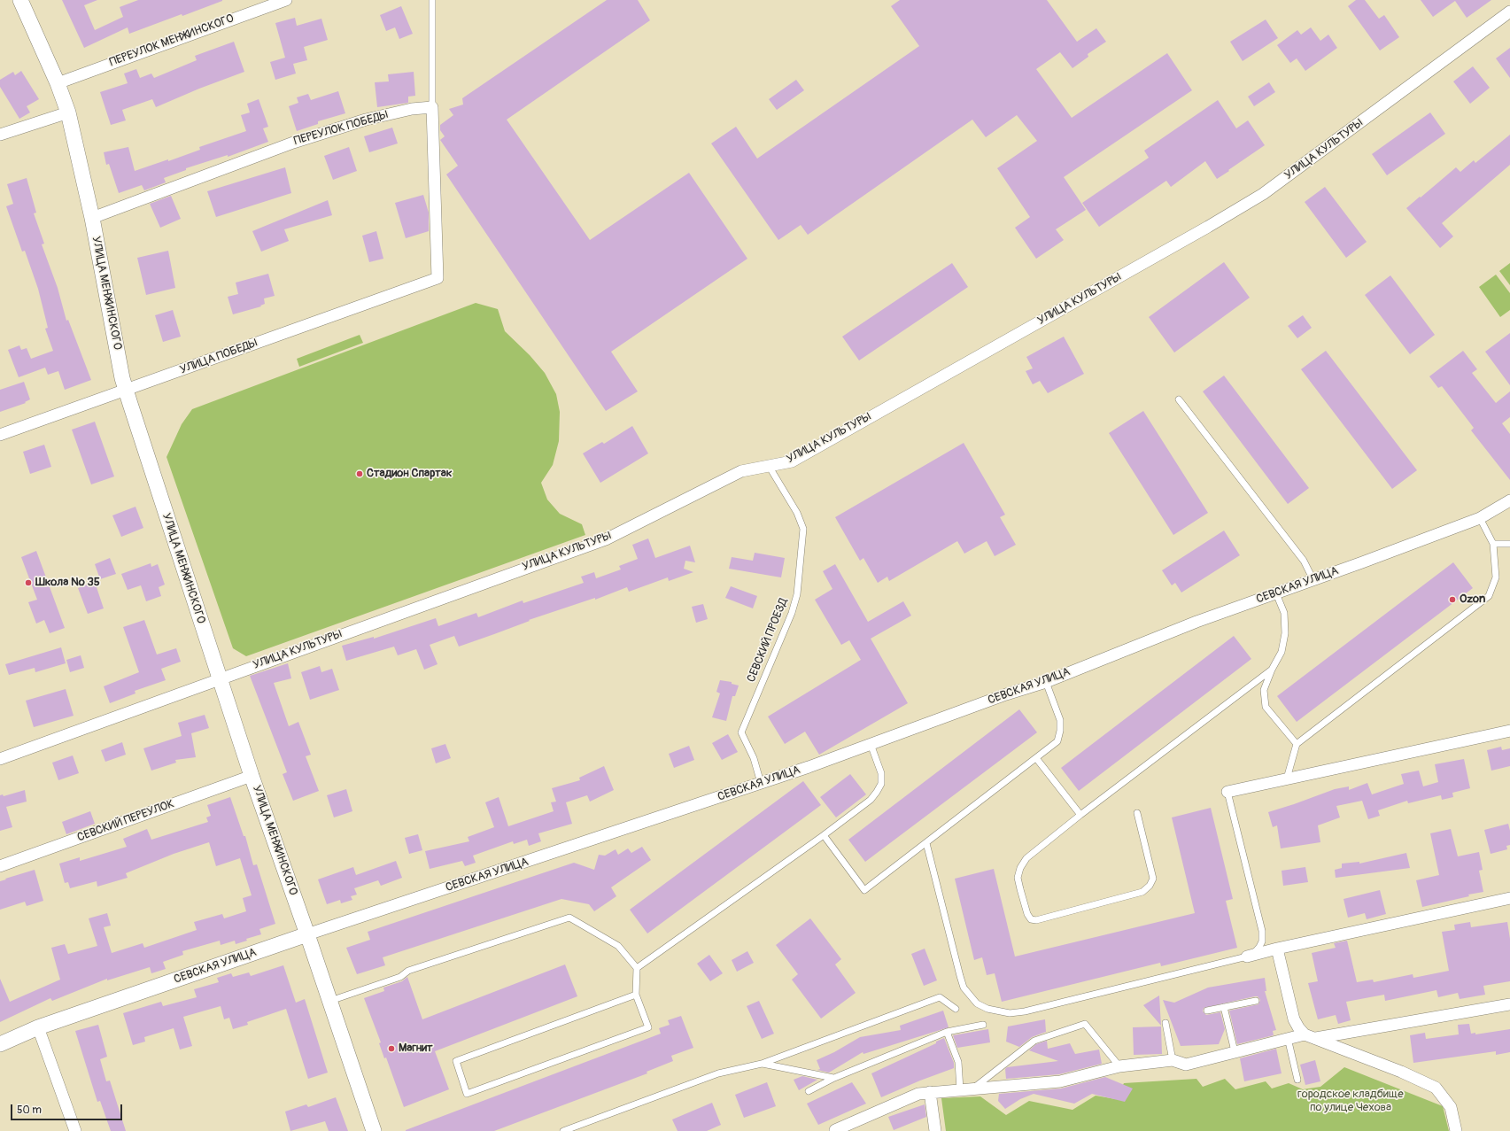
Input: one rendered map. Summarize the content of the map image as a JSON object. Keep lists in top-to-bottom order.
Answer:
{
  "streets": {
    "street": [
      "ПЕРЕУЛОК МЕНЖИНСКОГО",
      "ПЕРЕУЛОК ПОБЕДЫ",
      "УЛИЦА КУЛЬТУРЫ",
      "УЛИЦА МЕНЖИНСКОГО",
      "УЛИЦА ПОБЕДЫ",
      "СЕВСКАЯ УЛИЦА",
      "СЕВСКИЙ ПЕРЕУЛОК"
    ],
    "lane": ["СЕВСКИЙ ПРОЕЗД"]
  },
  "crossings": [
    ["ПЕРЕУЛОК МЕНЖИНСКОГО", "УЛИЦА МЕНЖИНСКОГО"],
    ["ПЕРЕУЛОК ПОБЕДЫ", "УЛИЦА МЕНЖИНСКОГО"],
    ["ПЕРЕУЛОК ПОБЕДЫ", "УЛИЦА ПОБЕДЫ"],
    ["УЛИЦА КУЛЬТУРЫ", "УЛИЦА МЕНЖИНСКОГО"],
    ["УЛИЦА КУЛЬТУРЫ", "СЕВСКИЙ ПРОЕЗД"],
    ["УЛИЦА МЕНЖИНСКОГО", "УЛИЦА ПОБЕДЫ"],
    ["УЛИЦА МЕНЖИНСКОГО", "СЕВСКАЯ УЛИЦА"],
    ["УЛИЦА МЕНЖИНСКОГО", "СЕВСКИЙ ПЕРЕУЛОК"],
    ["СЕВСКАЯ УЛИЦА", "СЕВСКИЙ ПРОЕЗД"]
  ],
  "parks": ["городское кладбище по улице Чехова"],
  "places": [
    "Стадион Спартак",
    "Школа № 35",
    "Ozon",
    "Магнит"
  ],
  "scale_bar": "50 m"
}
